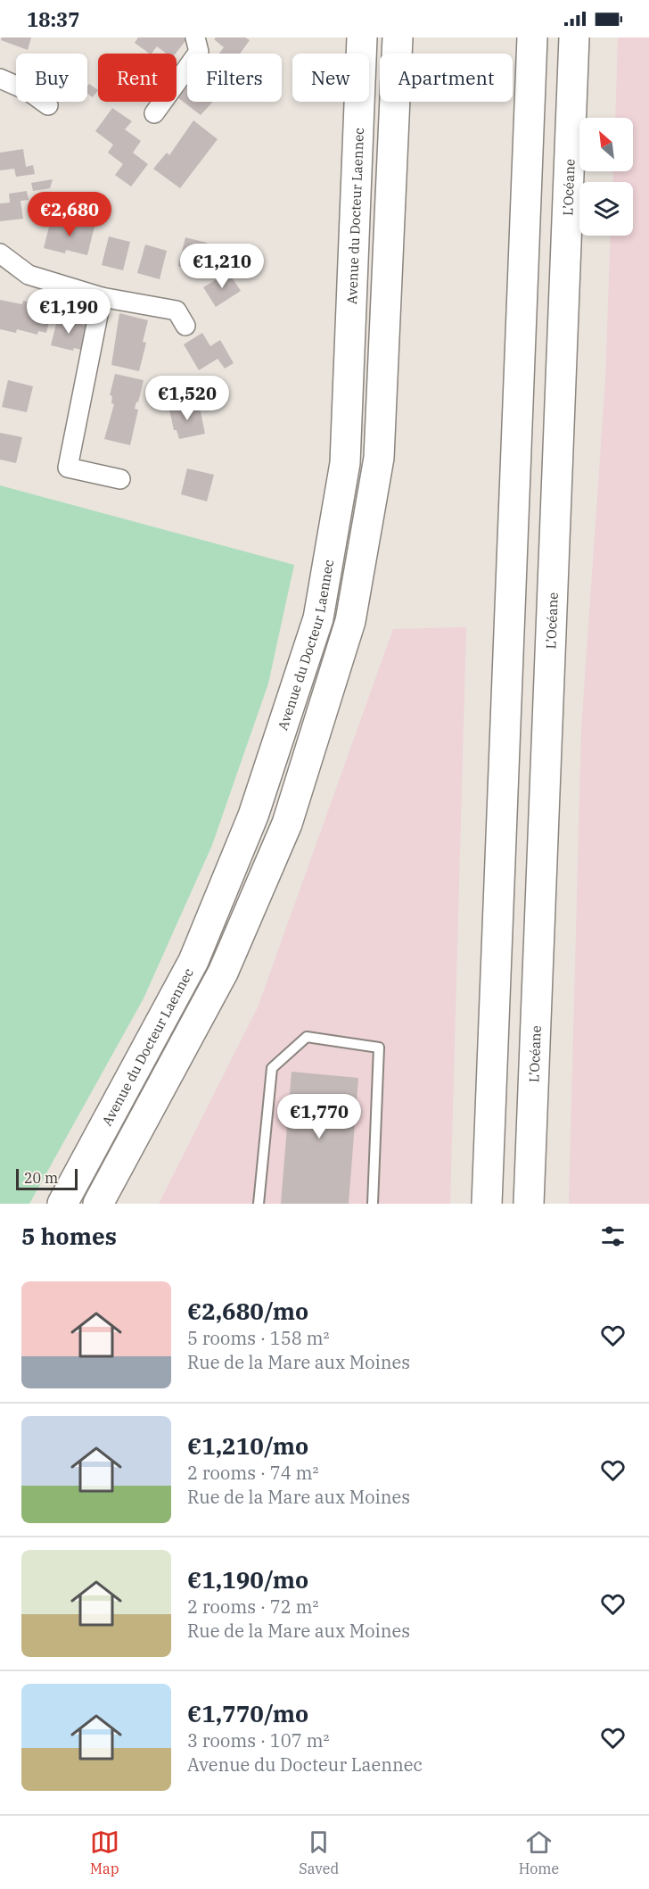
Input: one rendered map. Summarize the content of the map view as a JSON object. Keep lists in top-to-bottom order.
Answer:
{
  "streets": {
    "main road": ["L’Océane", "Avenue du Docteur Laennec"]
  },
  "scale_bar": "20 m",
  "north": "top left",
  "page": {
    "status": "18:37",
    "chip": [
      "Buy",
      "Rent",
      "Filters",
      "New",
      "Apartment"
    ],
    "price": [
      "€2,680",
      "€1,210",
      "€1,190",
      "€1,520",
      "€1,770"
    ],
    "scale": "20 m",
    "heading": "5 homes",
    "list": [
      {
        "name": "€2,680/mo",
        "note": "5 rooms · 158 m² · Rue de la Mare aux Moines"
      },
      {
        "name": "€1,210/mo",
        "note": "2 rooms · 74 m² · Rue de la Mare aux Moines"
      },
      {
        "name": "€1,190/mo",
        "note": "2 rooms · 72 m² · Rue de la Mare aux Moines"
      },
      {
        "name": "€1,770/mo",
        "note": "3 rooms · 107 m² · Avenue du Docteur Laennec"
      }
    ],
    "tabs": ["Map", "Saved", "Home"]
  }
}
